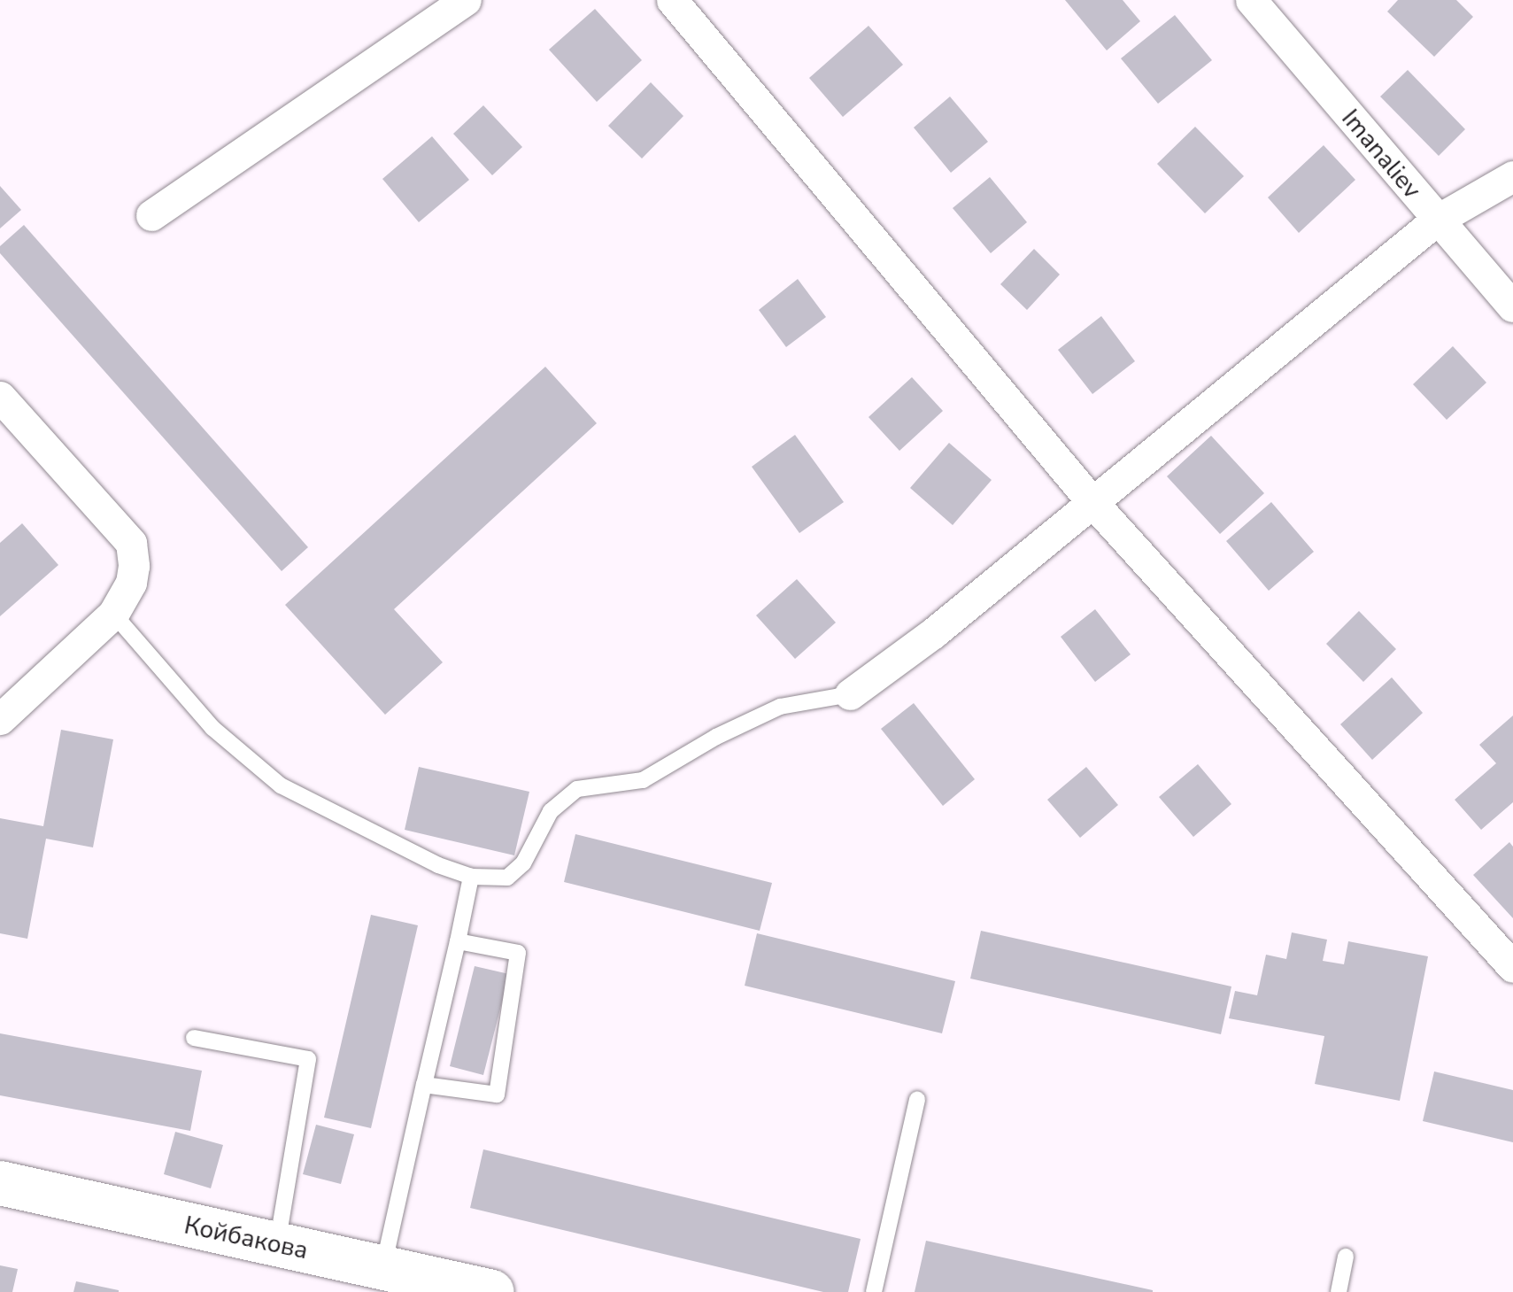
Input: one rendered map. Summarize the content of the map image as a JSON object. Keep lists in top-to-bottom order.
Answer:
{
  "streets": {
    "street": ["Imanaliev", "Койбакова"]
  }
}
